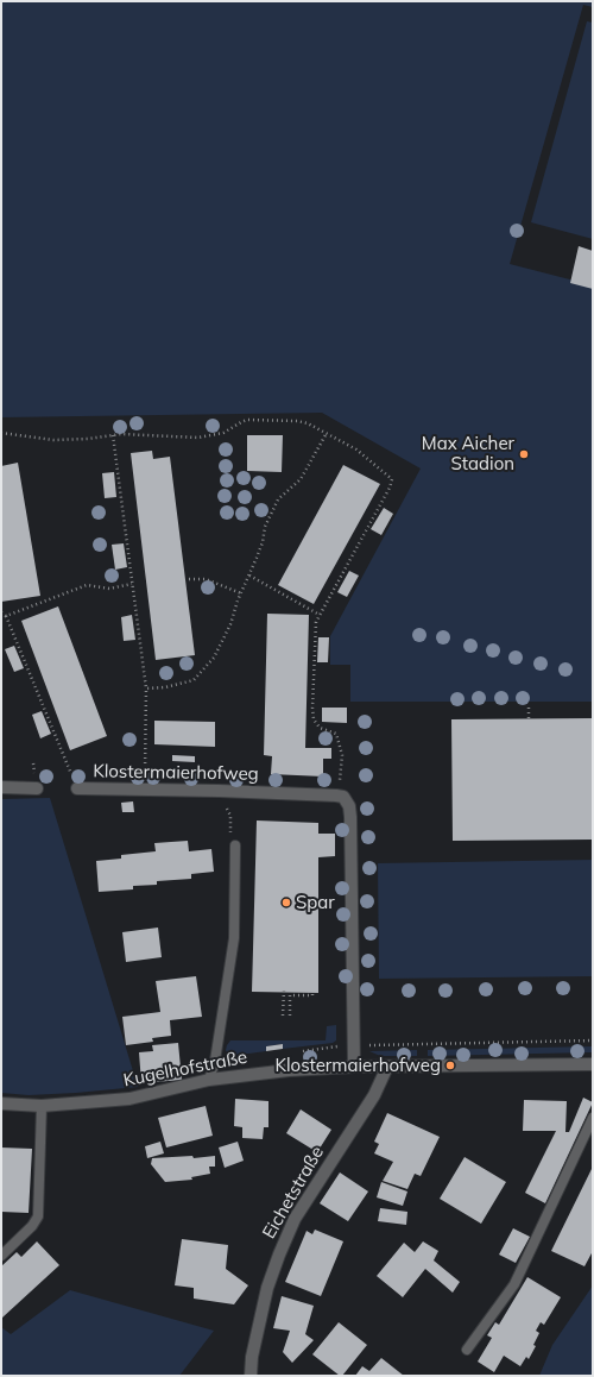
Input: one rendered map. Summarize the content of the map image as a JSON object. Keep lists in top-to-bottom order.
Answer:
{
  "streets": {
    "street": ["Klostermaierhofweg", "Kugelhofstraße", "Eichetstraße"]
  },
  "crossings": [
    ["Kugelhofstraße", "Eichetstraße"]
  ],
  "places": ["Max Aicher Stadion", "Spar", "Klostermaierhofweg"]
}
